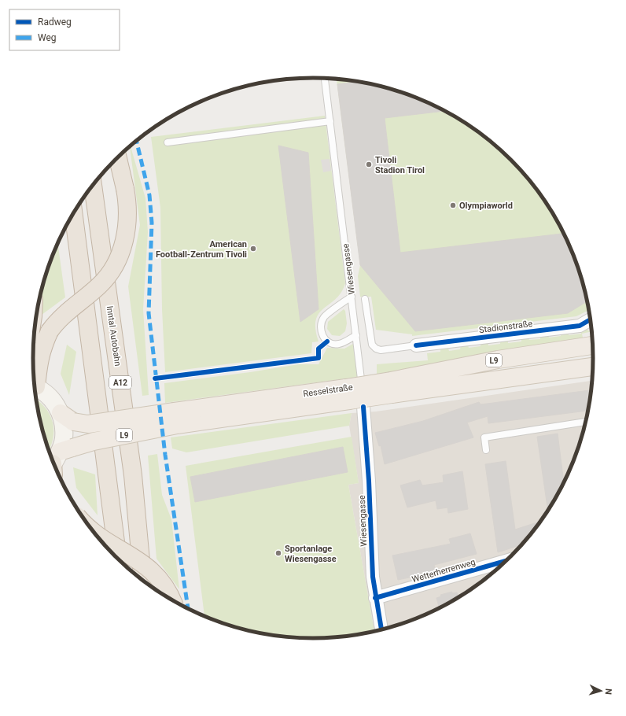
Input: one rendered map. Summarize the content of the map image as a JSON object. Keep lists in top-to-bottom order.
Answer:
{
  "streets": {
    "highway": ["Inntal Autobahn", "A12"],
    "main road": ["L9", "Resselstraße"],
    "street": ["Wiesengasse", "Stadionstraße", "Wetterherrenweg"]
  },
  "crossings": [
    ["Wiesengasse", "Resselstraße"],
    ["Wiesengasse", "Wetterherrenweg"],
    ["L9", "Resselstraße"]
  ],
  "places": [
    "Tivoli Stadion Tirol",
    "Olympiaworld",
    "American Football-Zentrum Tivoli",
    "Sportanlage Wiesengasse"
  ],
  "legend": ["Radweg", "Weg"],
  "north": "right"
}
